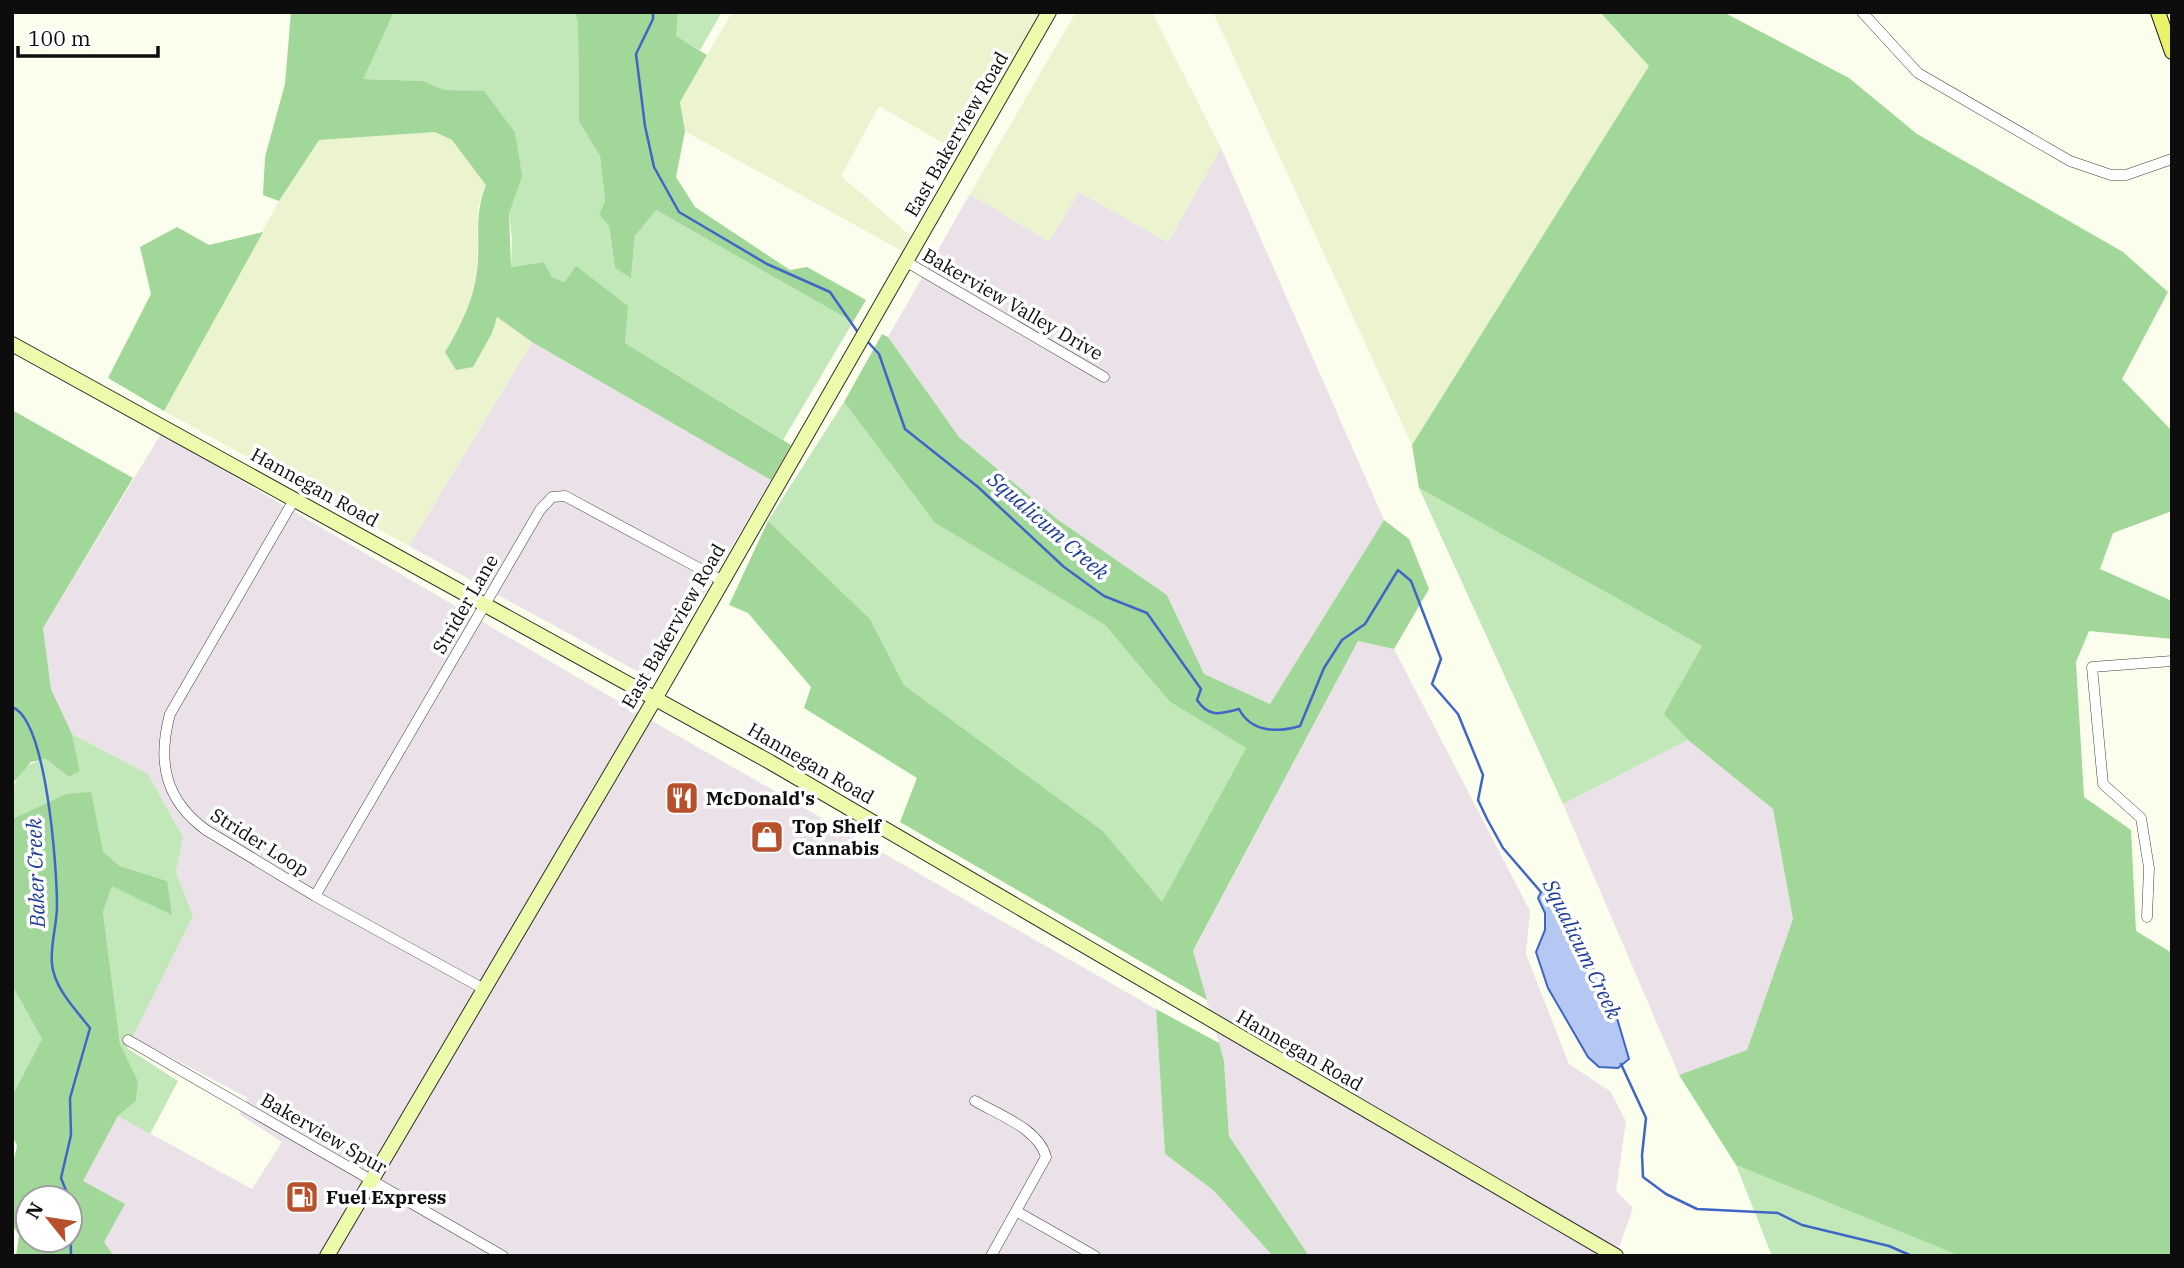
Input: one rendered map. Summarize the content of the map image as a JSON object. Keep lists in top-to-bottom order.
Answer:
{
  "streets": {
    "main road": ["East Bakerview Road", "Hannegan Road"],
    "street": [
      "Bakerview Valley Drive",
      "Strider Lane",
      "Strider Loop",
      "Bakerview Spur"
    ]
  },
  "crossings": [
    ["East Bakerview Road", "Bakerview Valley Drive"],
    ["East Bakerview Road", "Hannegan Road"],
    ["East Bakerview Road", "Strider Lane"],
    ["East Bakerview Road", "Strider Loop"],
    ["East Bakerview Road", "Bakerview Spur"],
    ["Hannegan Road", "Strider Lane"],
    ["Hannegan Road", "Strider Loop"],
    ["Strider Lane", "Strider Loop"]
  ],
  "water": ["Squalicum Creek", "Baker Creek"],
  "places": {
    "restaurant": ["McDonald's"],
    "shop": ["Top Shelf Cannabis"],
    "fuel station": ["Fuel Express"]
  },
  "scale_bar": "100 m",
  "north": "top left"
}
